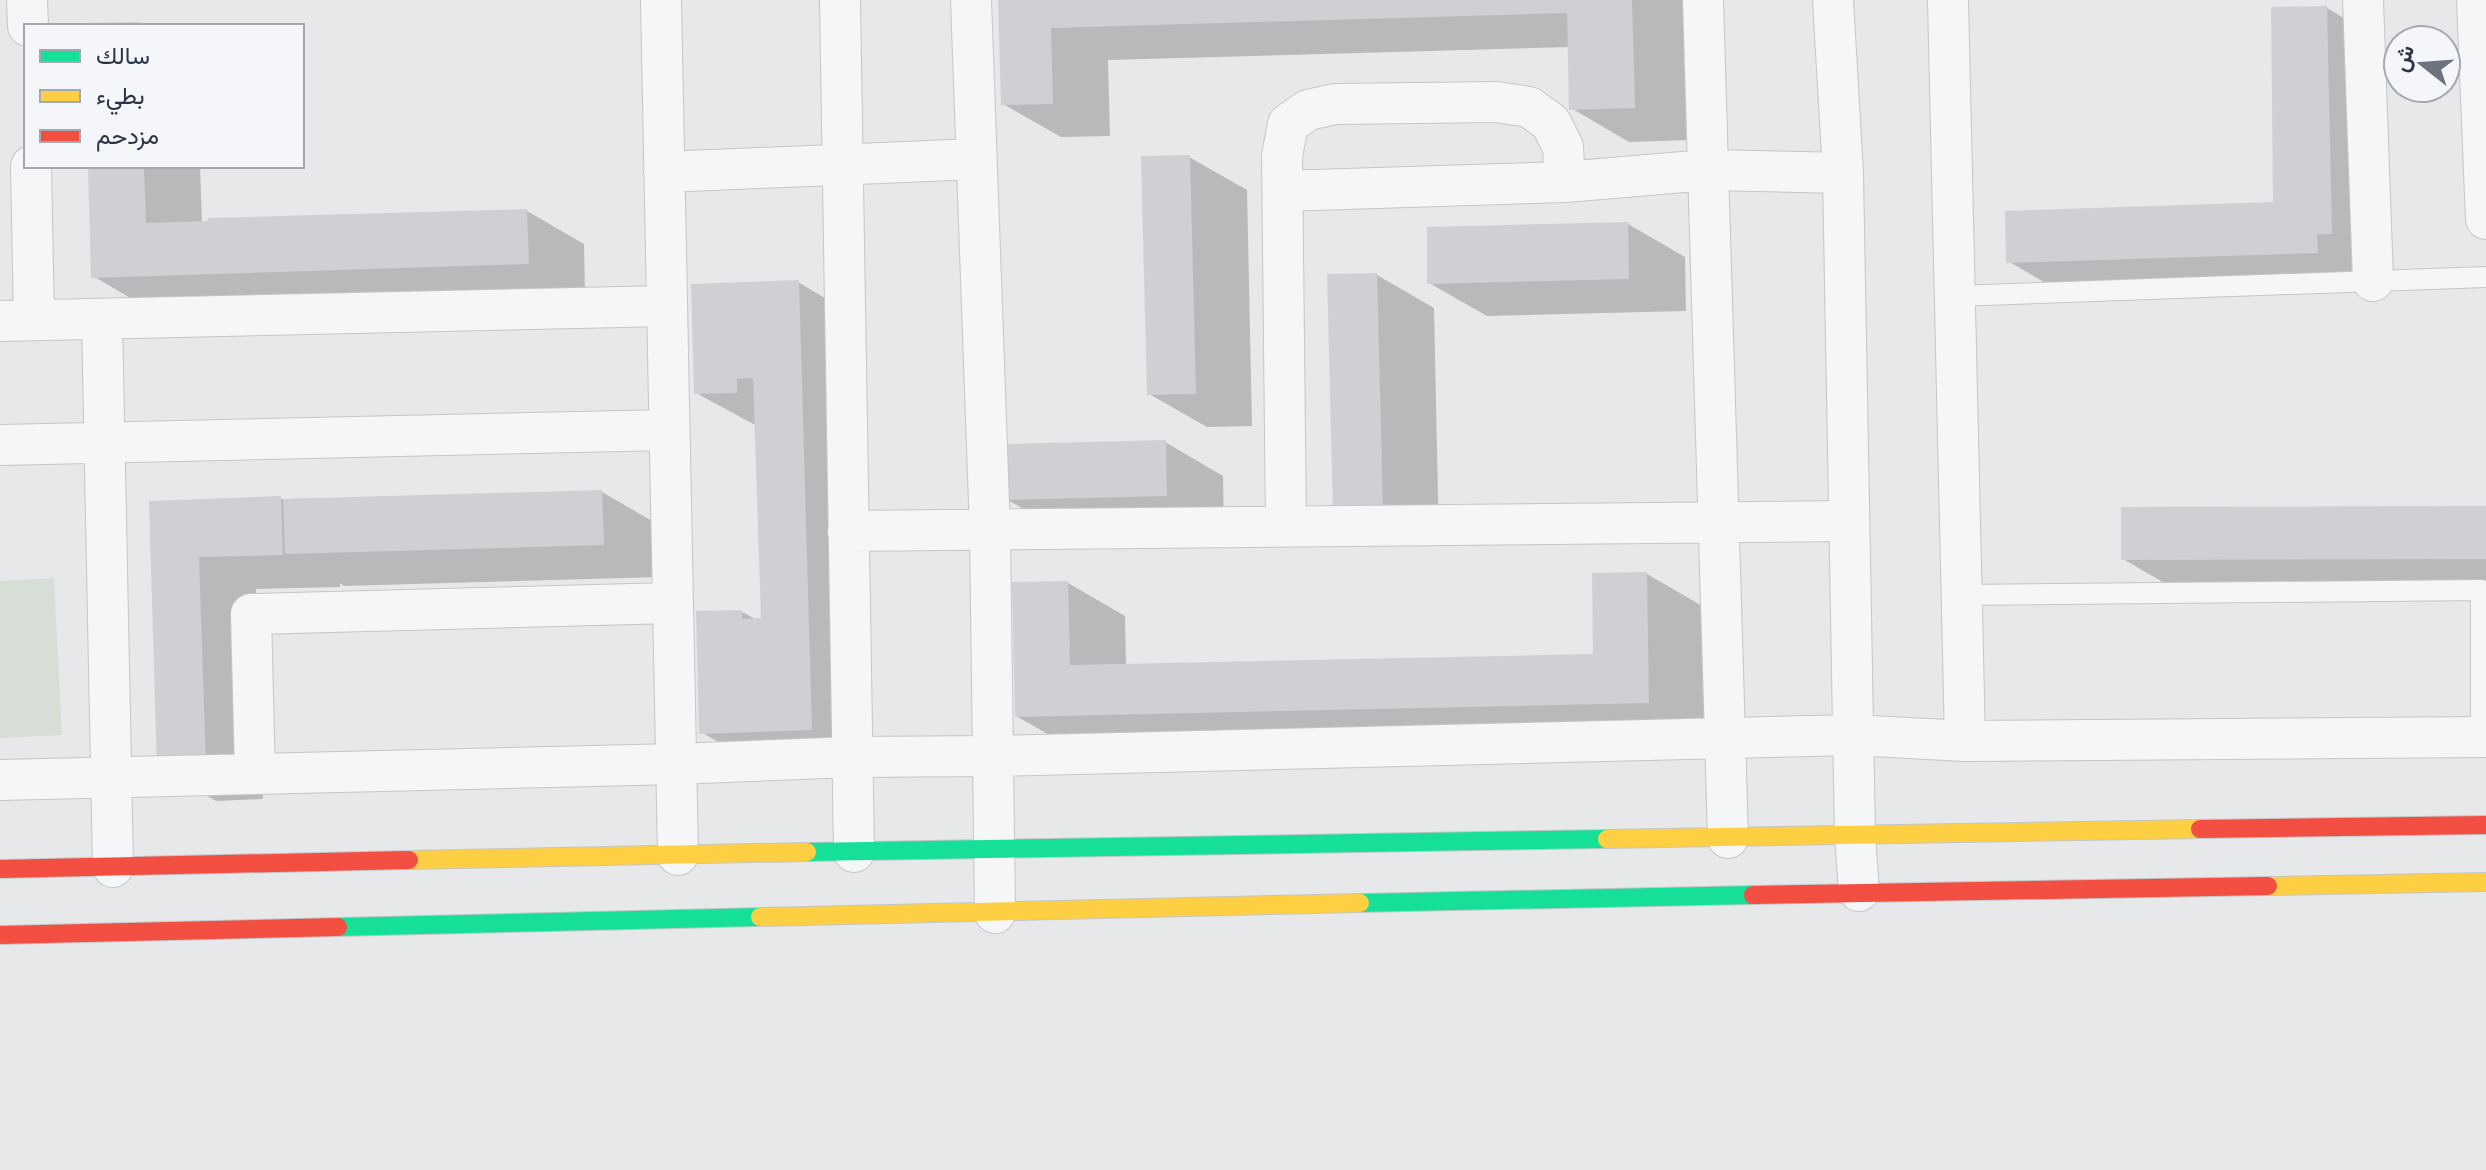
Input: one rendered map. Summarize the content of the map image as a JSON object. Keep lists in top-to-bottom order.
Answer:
{
  "legend": ["سالك", "بطيء", "مزدحم"],
  "north": "left"
}
